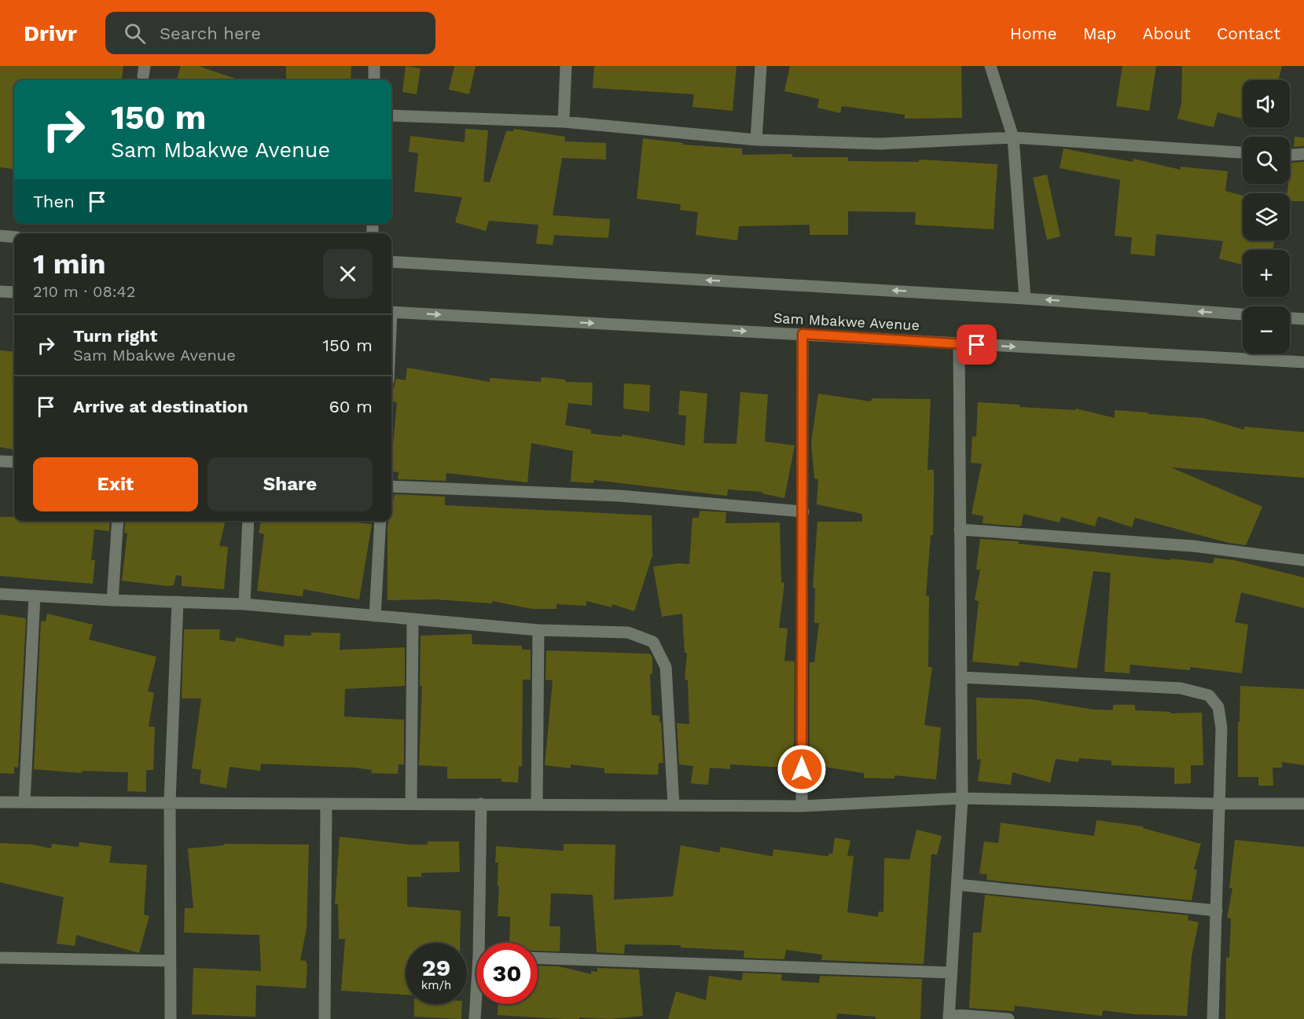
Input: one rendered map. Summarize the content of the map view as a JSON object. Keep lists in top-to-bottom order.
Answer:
{
  "streets": {
    "street": ["Sam Mbakwe Avenue"]
  },
  "page": {
    "header": "Drivr",
    "search": "Search here",
    "nav": [
      "Home",
      "Map",
      "About",
      "Contact"
    ],
    "map_buttons": ["+", "−"],
    "turn": ["150 m", "Sam Mbakwe Avenue"],
    "then": "Then",
    "heading": ["1 min", "210 m · 08:42"],
    "list": [
      {
        "name": "Turn right",
        "note": "Sam Mbakwe Avenue",
        "value": "150 m"
      },
      {
        "name": "Arrive at destination",
        "value": "60 m"
      }
    ],
    "buttons": ["Exit", "Share"],
    "speed": "29 km/h",
    "limit": "30"
  }
}
